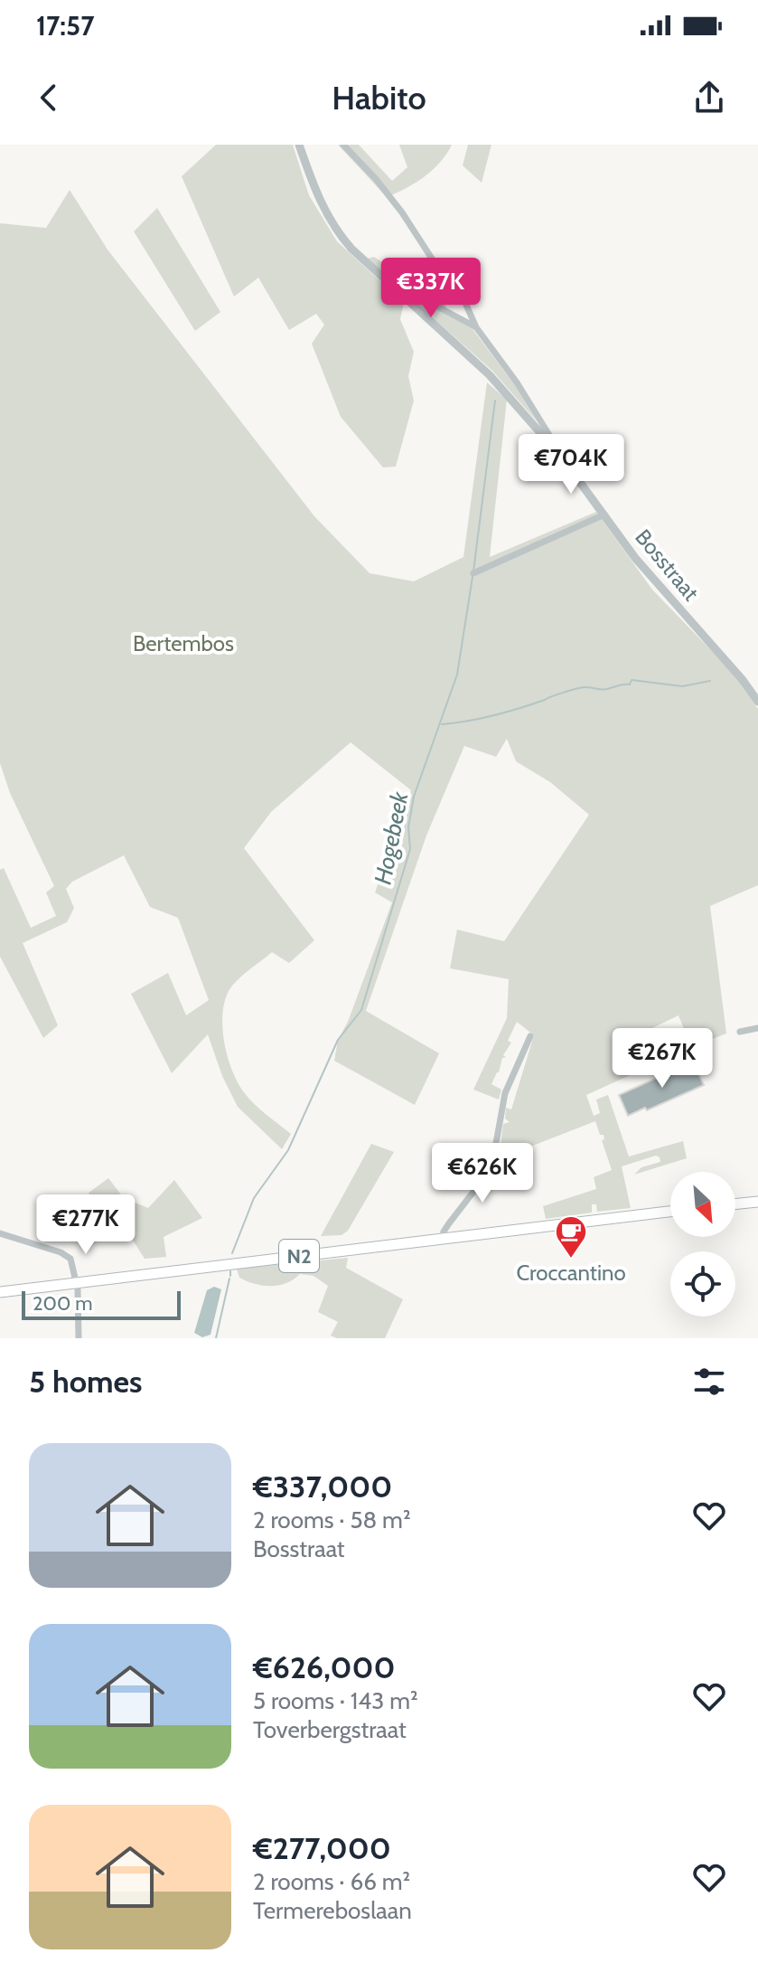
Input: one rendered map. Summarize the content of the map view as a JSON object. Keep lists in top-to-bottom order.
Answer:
{
  "streets": {
    "main road": ["N2"],
    "street": ["Bosstraat"]
  },
  "water": ["Hogebeek"],
  "parks": ["Bertembos"],
  "places": {
    "cafe": ["Croccantino"]
  },
  "scale_bar": "200 m",
  "north": "bottom right",
  "page": {
    "status": "17:57",
    "header": "Habito",
    "price": [
      "€337K",
      "€704K",
      "€267K",
      "€626K",
      "€277K"
    ],
    "scale": "200 m",
    "heading": "5 homes",
    "list": [
      {
        "name": "€337,000",
        "note": "2 rooms · 58 m² · Bosstraat"
      },
      {
        "name": "€626,000",
        "note": "5 rooms · 143 m² · Toverbergstraat"
      },
      {
        "name": "€277,000",
        "note": "2 rooms · 66 m² · Termereboslaan"
      }
    ]
  }
}
